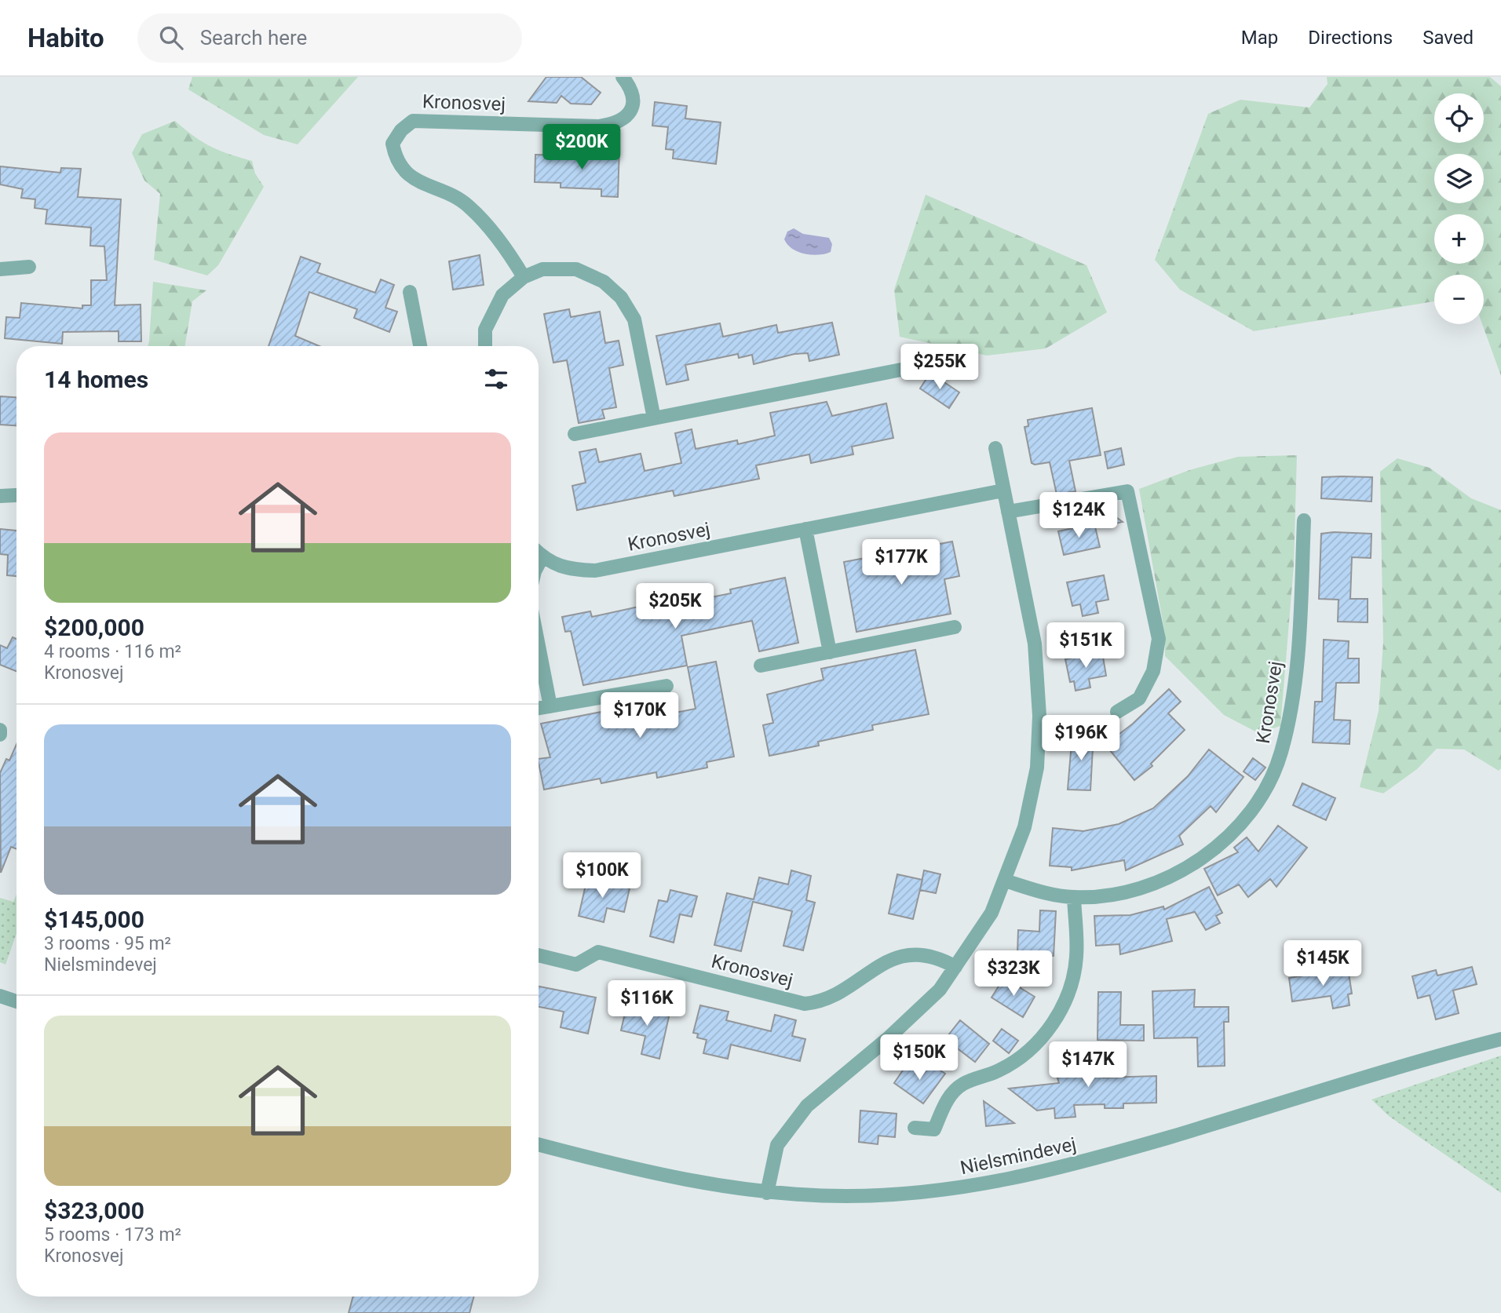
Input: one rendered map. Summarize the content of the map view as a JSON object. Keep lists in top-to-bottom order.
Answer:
{
  "streets": {
    "street": ["Kronosvej", "Nielsmindevej"]
  },
  "page": {
    "header": "Habito",
    "search": "Search here",
    "nav": ["Map", "Directions", "Saved"],
    "map_buttons": ["+", "−"],
    "price": [
      "$200K",
      "$255K",
      "$124K",
      "$177K",
      "$205K",
      "$151K",
      "$170K",
      "$196K",
      "$100K",
      "$145K",
      "$323K",
      "$116K",
      "$150K",
      "$147K"
    ],
    "heading": "14 homes",
    "list": [
      {
        "name": "$200,000",
        "note": "4 rooms · 116 m² · Kronosvej"
      },
      {
        "name": "$145,000",
        "note": "3 rooms · 95 m² · Nielsmindevej"
      },
      {
        "name": "$323,000",
        "note": "5 rooms · 173 m² · Kronosvej"
      }
    ]
  }
}
